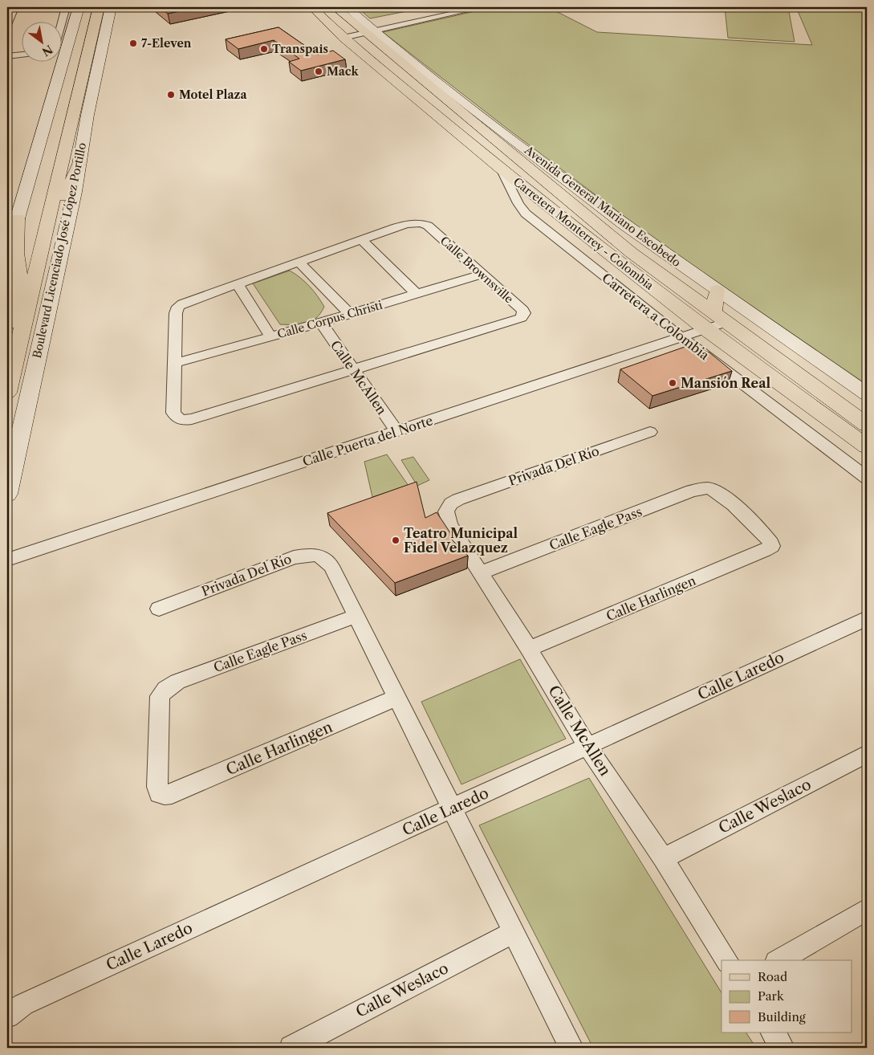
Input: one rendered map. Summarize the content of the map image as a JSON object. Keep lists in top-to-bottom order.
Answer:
{
  "streets": {
    "main road": ["Carretera Monterrey - Colombia", "Boulevard Licenciado José López Portillo"],
    "street": [
      "Avenida General Mariano Escobedo",
      "Calle Brownsville",
      "Carretera a Colombia",
      "Calle Corpus Christi",
      "Calle McAllen",
      "Calle Puerta del Norte",
      "Privada Del Río",
      "Calle Eagle Pass",
      "Calle Harlingen",
      "Calle Laredo",
      "Calle Weslaco"
    ]
  },
  "crossings": [
    ["Avenida General Mariano Escobedo", "Carretera Monterrey - Colombia"],
    ["Carretera Monterrey - Colombia", "Carretera a Colombia"],
    ["Carretera Monterrey - Colombia", "Calle Puerta del Norte"],
    ["Calle Brownsville", "Calle Corpus Christi"],
    ["Calle Brownsville", "Calle McAllen"],
    ["Carretera a Colombia", "Calle Puerta del Norte"],
    ["Calle Corpus Christi", "Calle McAllen"],
    ["Calle McAllen", "Calle Puerta del Norte"],
    ["Calle McAllen", "Privada Del Río"],
    ["Calle McAllen", "Calle Eagle Pass"],
    ["Calle McAllen", "Calle Harlingen"],
    ["Calle McAllen", "Calle Laredo"],
    ["Calle McAllen", "Calle Weslaco"],
    ["Privada Del Río", "Calle Eagle Pass"],
    ["Calle Eagle Pass", "Calle Harlingen"]
  ],
  "places": [
    "7-Eleven",
    "Transpais",
    "Mack",
    "Motel Plaza",
    "Mansión Real",
    "Teatro Municipal Fidel Velazquez"
  ],
  "legend": ["Road", "Park", "Building"],
  "north": "bottom right"
}
